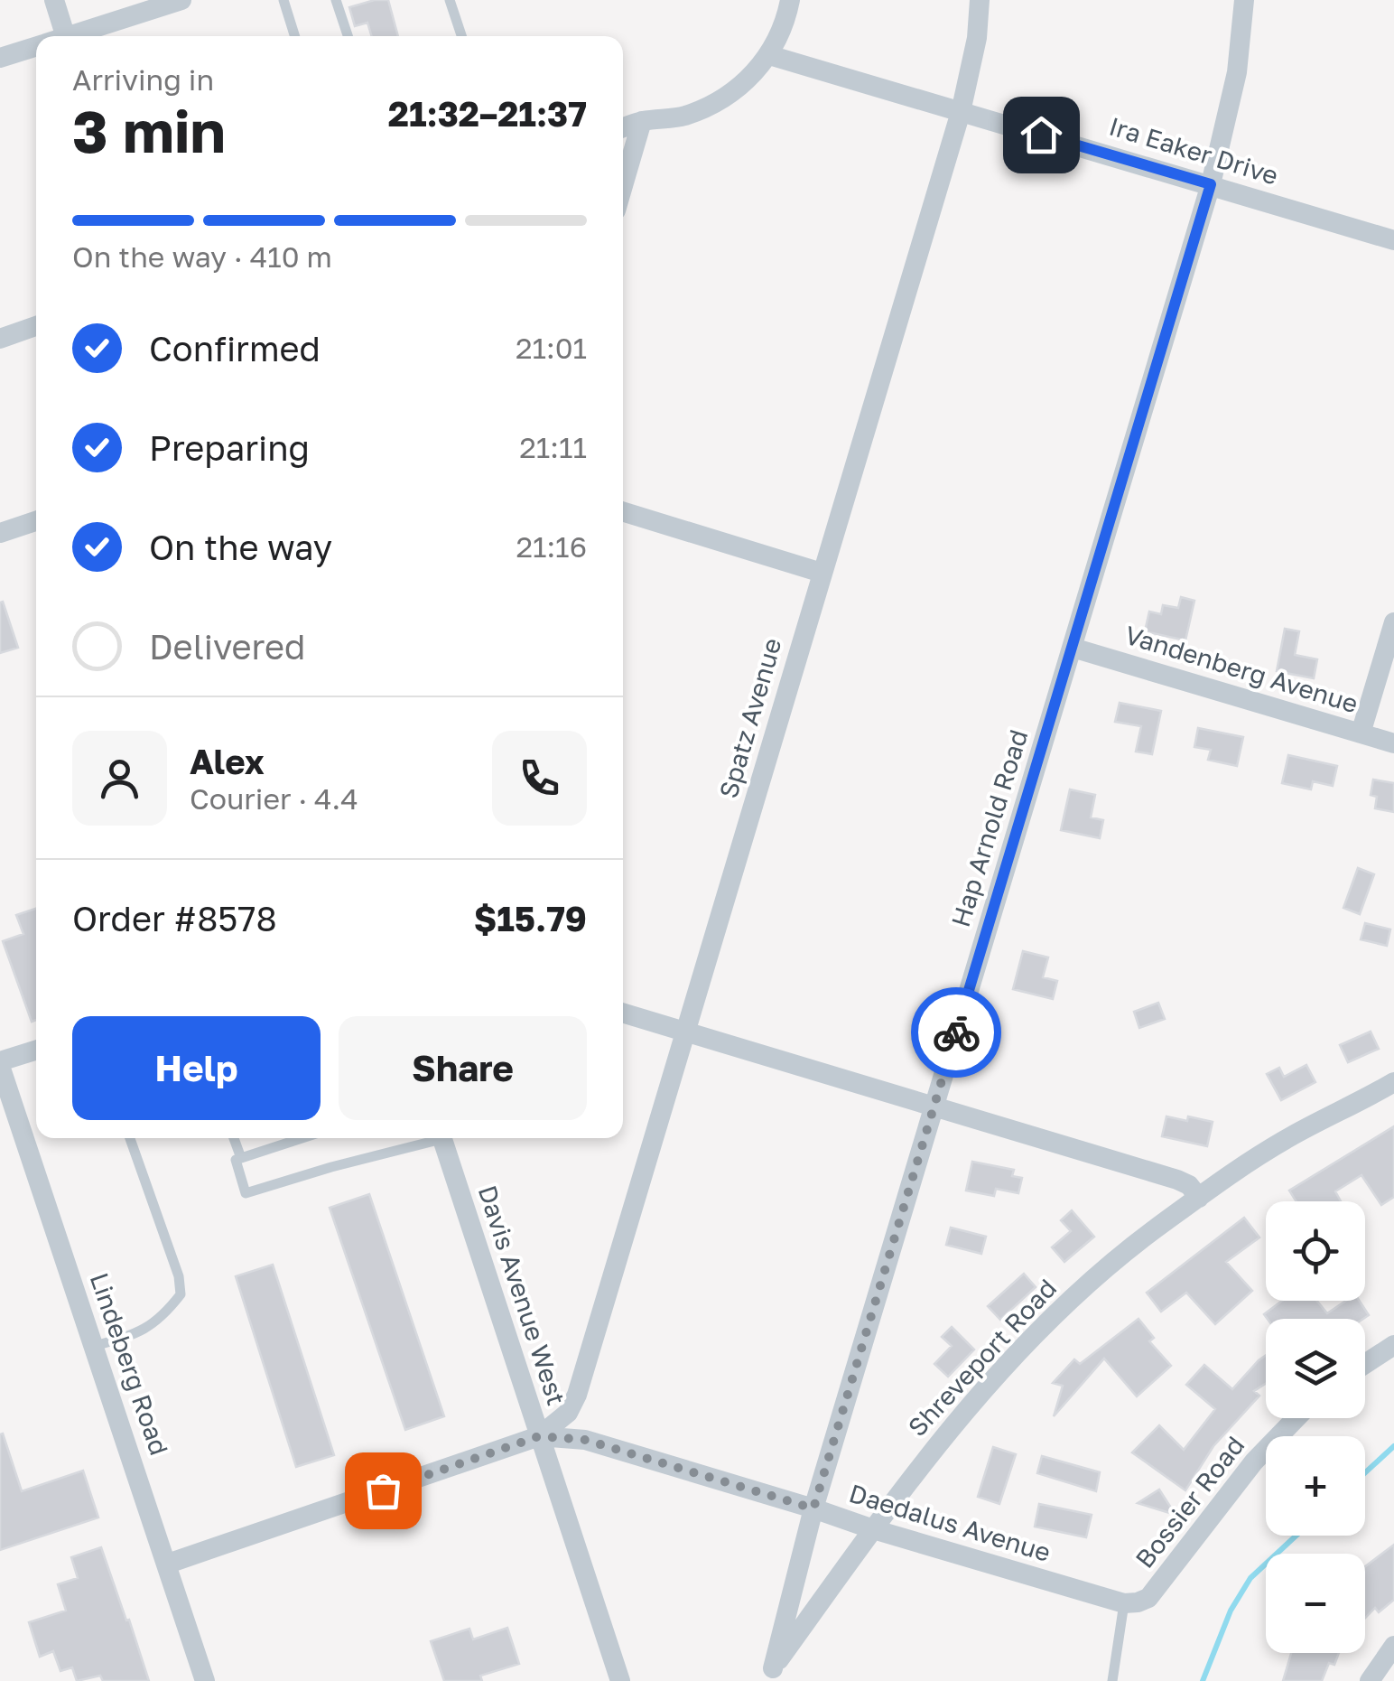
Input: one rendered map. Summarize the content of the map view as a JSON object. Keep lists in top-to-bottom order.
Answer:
{
  "streets": {
    "street": [
      "Ira Eaker Drive",
      "Vandenberg Avenue",
      "Spatz Avenue",
      "Hap Arnold Road",
      "Davis Avenue West",
      "Shreveport Road",
      "Lindeberg Road",
      "Bossier Road",
      "Daedalus Avenue"
    ]
  },
  "crossings": [
    ["Ira Eaker Drive", "Spatz Avenue"],
    ["Ira Eaker Drive", "Hap Arnold Road"],
    ["Vandenberg Avenue", "Hap Arnold Road"],
    ["Spatz Avenue", "Davis Avenue West"],
    ["Spatz Avenue", "Daedalus Avenue"],
    ["Hap Arnold Road", "Shreveport Road"],
    ["Hap Arnold Road", "Daedalus Avenue"],
    ["Davis Avenue West", "Daedalus Avenue"],
    ["Shreveport Road", "Daedalus Avenue"],
    ["Lindeberg Road", "Daedalus Avenue"],
    ["Bossier Road", "Daedalus Avenue"]
  ],
  "page": {
    "heading": ["3 min", "Arriving in", "21:32–21:37"],
    "panel": [
      "Alex",
      "Courier · 4.4",
      "Order #8578",
      "$15.79"
    ],
    "bar": "On the way · 410 m",
    "list": [
      ["Confirmed", "21:01"],
      ["Preparing", "21:11"],
      ["On the way", "21:16"],
      "Delivered"
    ],
    "buttons": ["Help", "Share"],
    "map_buttons": ["+", "−"]
  }
}
